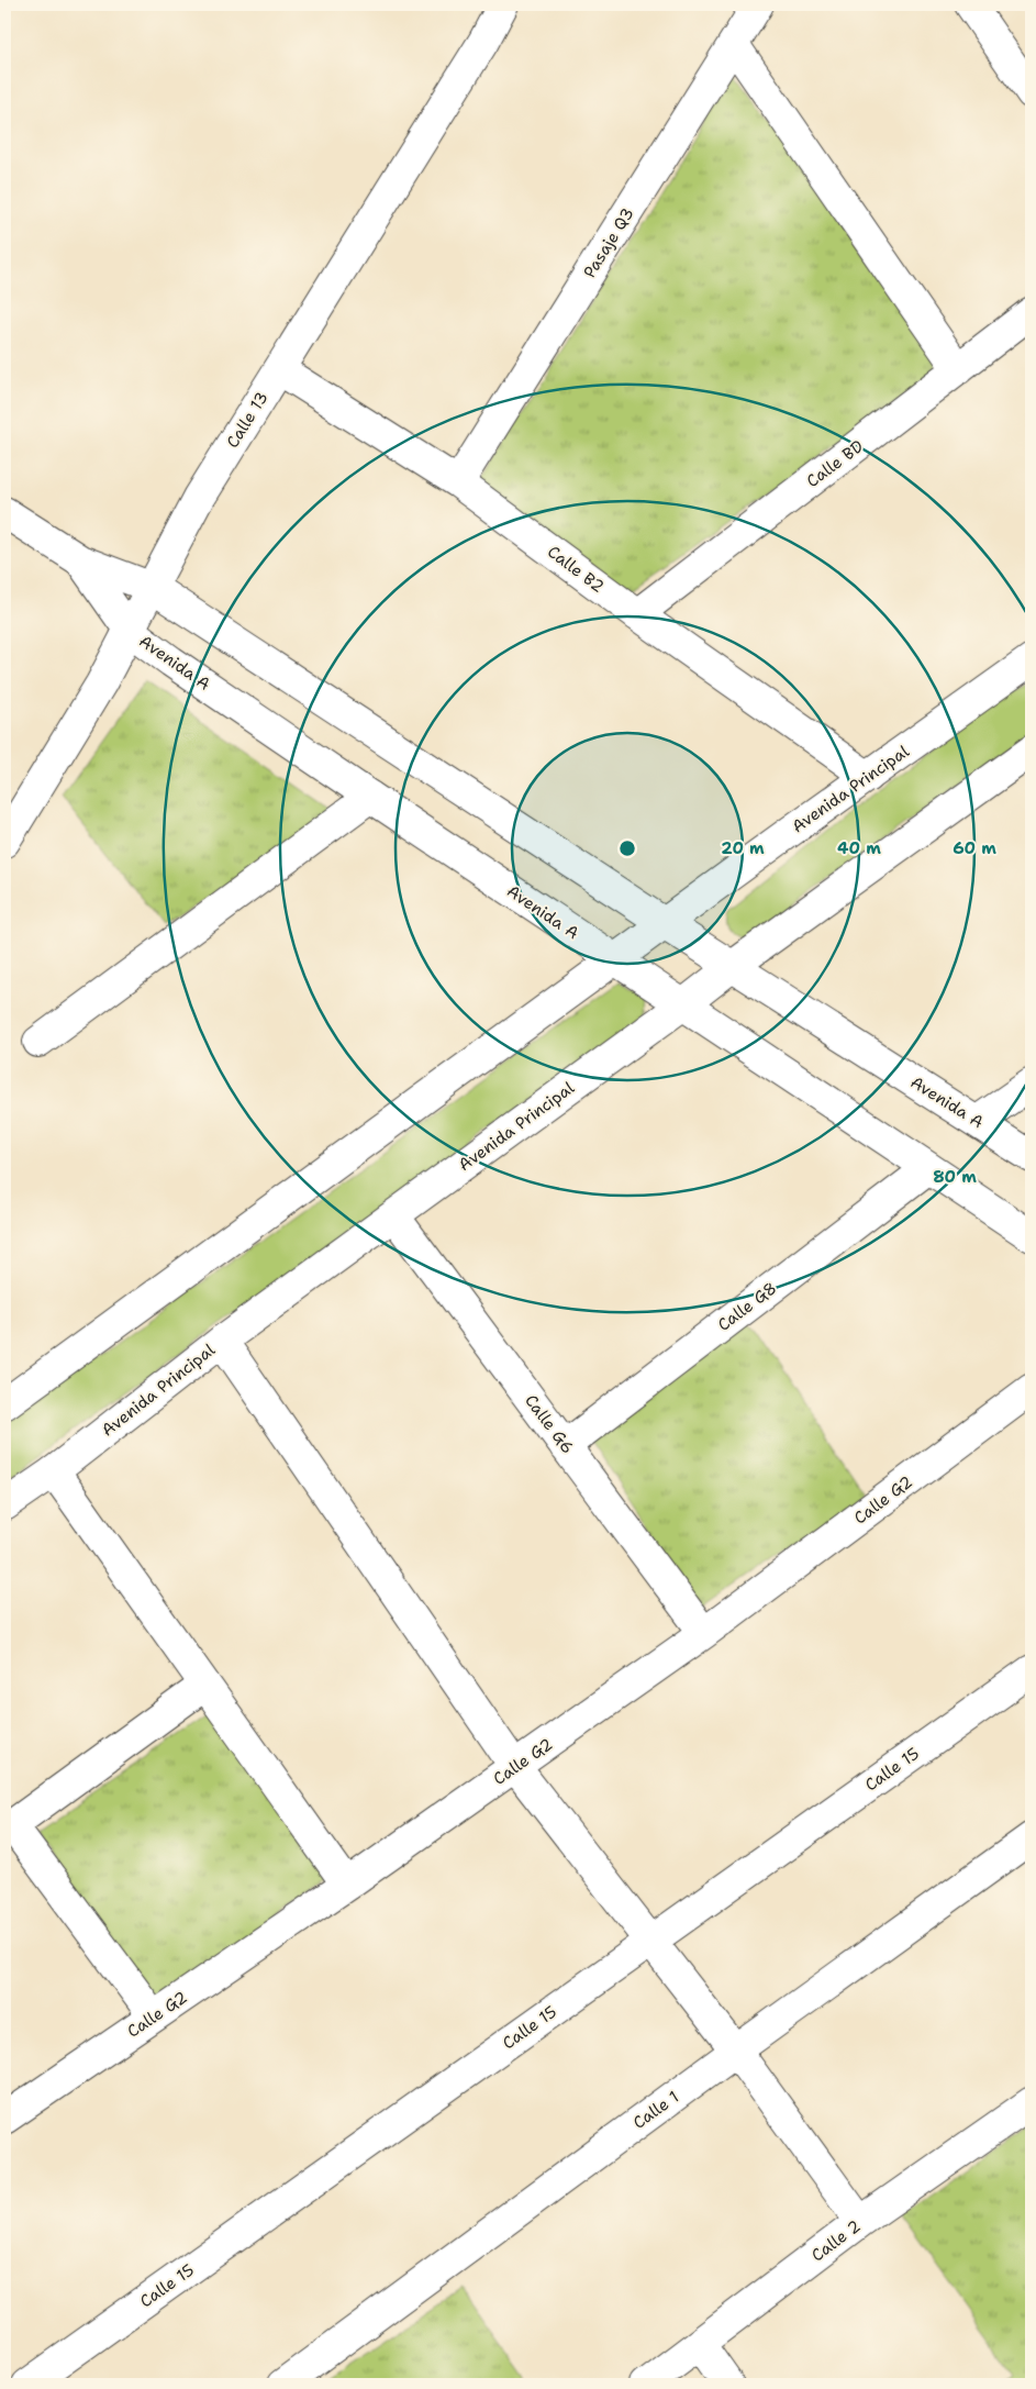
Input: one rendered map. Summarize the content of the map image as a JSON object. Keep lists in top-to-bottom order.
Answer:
{
  "streets": {
    "street": [
      "Pasaje Q3",
      "Calle 13",
      "Calle BD",
      "Calle B2",
      "Avenida A",
      "Avenida Principal",
      "Calle G8",
      "Calle G6",
      "Calle G2",
      "Calle 15",
      "Calle 1",
      "Calle 2"
    ]
  },
  "crossings": [
    ["Pasaje Q3", "Calle B2"],
    ["Calle 13", "Calle B2"],
    ["Calle 13", "Avenida A"],
    ["Calle BD", "Calle B2"],
    ["Calle B2", "Avenida Principal"],
    ["Avenida A", "Avenida Principal"],
    ["Avenida A", "Calle G8"],
    ["Avenida Principal", "Calle G6"],
    ["Calle G8", "Calle G6"],
    ["Calle G6", "Calle G2"]
  ],
  "rings": [
    "20 m",
    "40 m",
    "60 m",
    "80 m"
  ]
}
